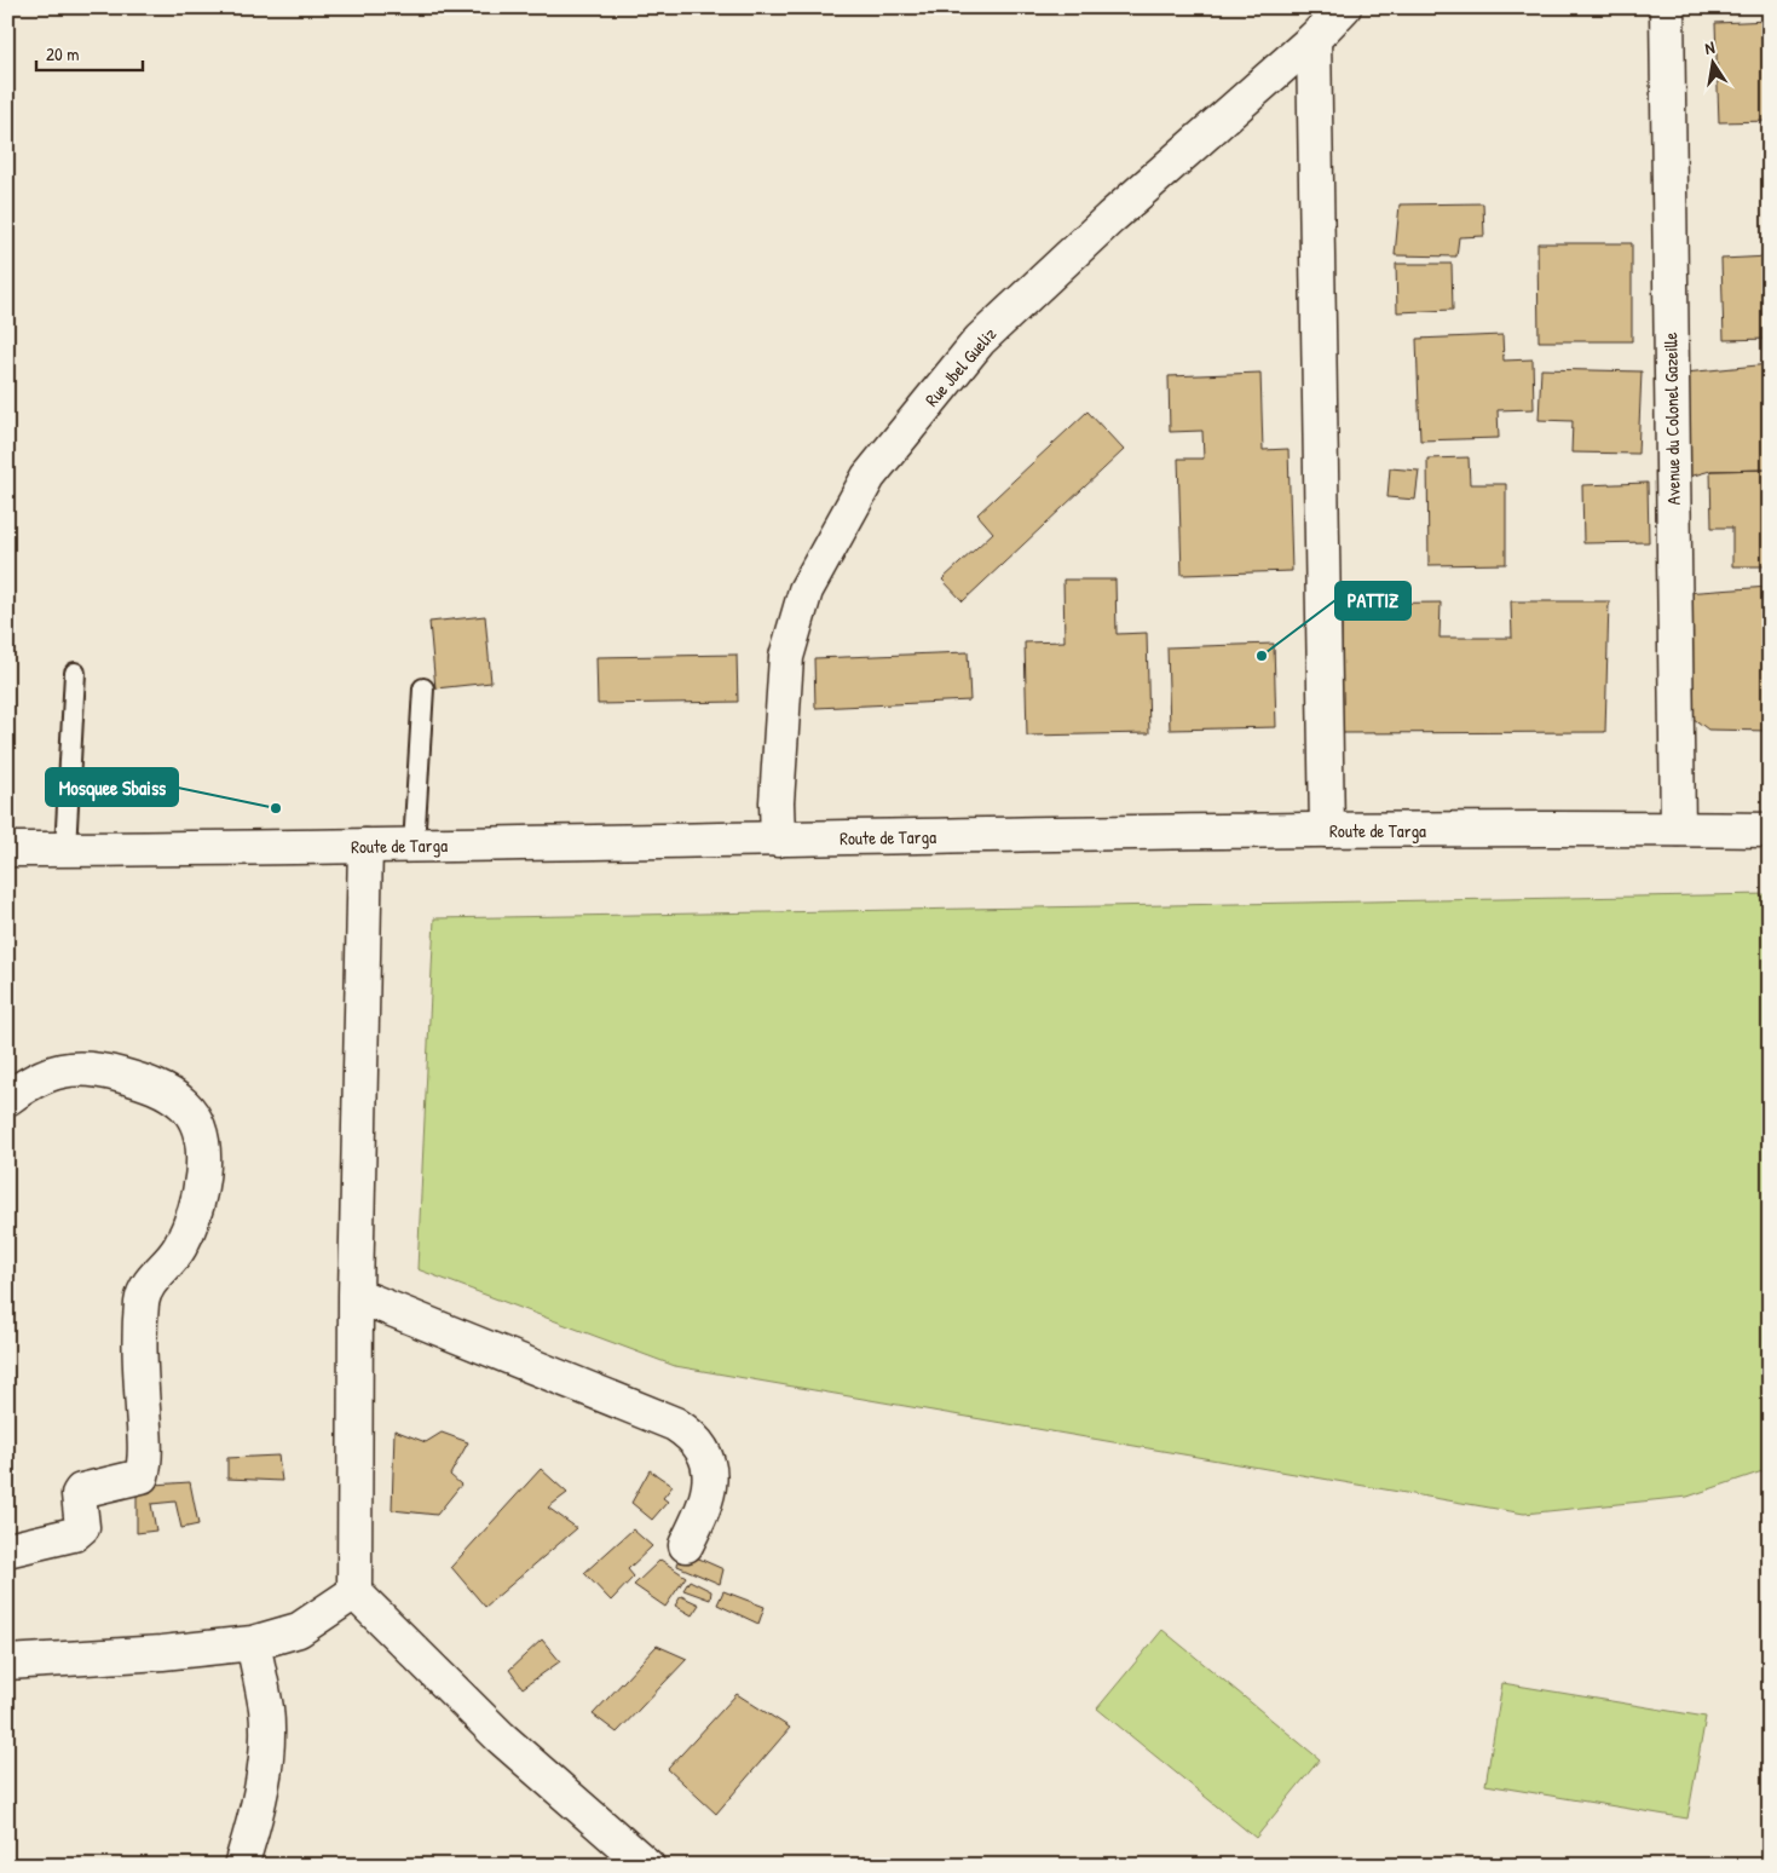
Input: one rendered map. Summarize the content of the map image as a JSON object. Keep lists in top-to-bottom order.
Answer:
{
  "streets": {
    "street": ["Rue Jbel Gueliz", "Avenue du Colonel Gazeille", "Route de Targa"]
  },
  "crossings": [
    ["Rue Jbel Gueliz", "Route de Targa"],
    ["Avenue du Colonel Gazeille", "Route de Targa"]
  ],
  "places": ["PATTIZ", "Mosquee Sbaiss"],
  "scale_bar": "20 m",
  "north": "top"
}
